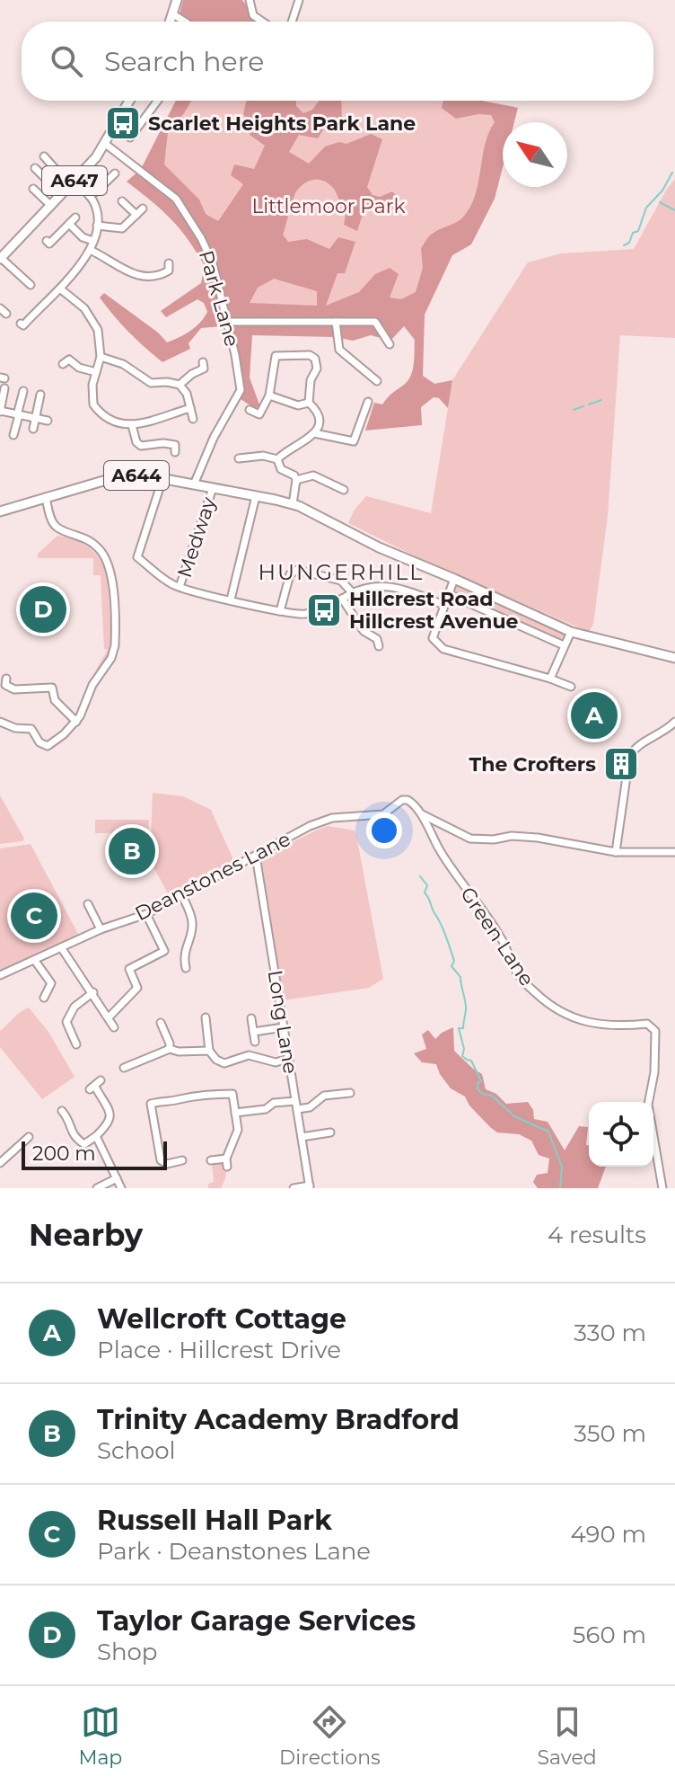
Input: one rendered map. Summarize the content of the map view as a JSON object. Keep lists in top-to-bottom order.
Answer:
{
  "streets": {
    "main road": ["A647", "A644"],
    "street": [
      "Park Lane",
      "Medway",
      "Deanstones Lane",
      "Green Lane",
      "Long Lane"
    ]
  },
  "crossings": [
    ["A647", "Park Lane"],
    ["Park Lane", "A644"],
    ["A644", "Medway"],
    ["Deanstones Lane", "Green Lane"],
    ["Deanstones Lane", "Long Lane"]
  ],
  "districts": ["HUNGERHILL"],
  "parks": ["Littlemoor Park"],
  "places": {
    "bus stop": ["Scarlet Heights Park Lane", "Hillcrest Road Hillcrest Avenue"],
    "building": ["The Crofters"]
  },
  "scale_bar": "200 m",
  "north": "top left",
  "page": {
    "search": "Search here",
    "pins": [
      "D",
      "A",
      "B",
      "C"
    ],
    "scale": "200 m",
    "heading": ["Nearby", "4 results"],
    "list": [
      {
        "mark": "A",
        "name": "Wellcroft Cottage",
        "note": "Place · Hillcrest Drive",
        "value": "330 m"
      },
      {
        "mark": "B",
        "name": "Trinity Academy Bradford",
        "note": "School",
        "value": "350 m"
      },
      {
        "mark": "C",
        "name": "Russell Hall Park",
        "note": "Park · Deanstones Lane",
        "value": "490 m"
      },
      {
        "mark": "D",
        "name": "Taylor Garage Services",
        "note": "Shop",
        "value": "560 m"
      }
    ],
    "nav": ["Map", "Directions", "Saved"]
  }
}
